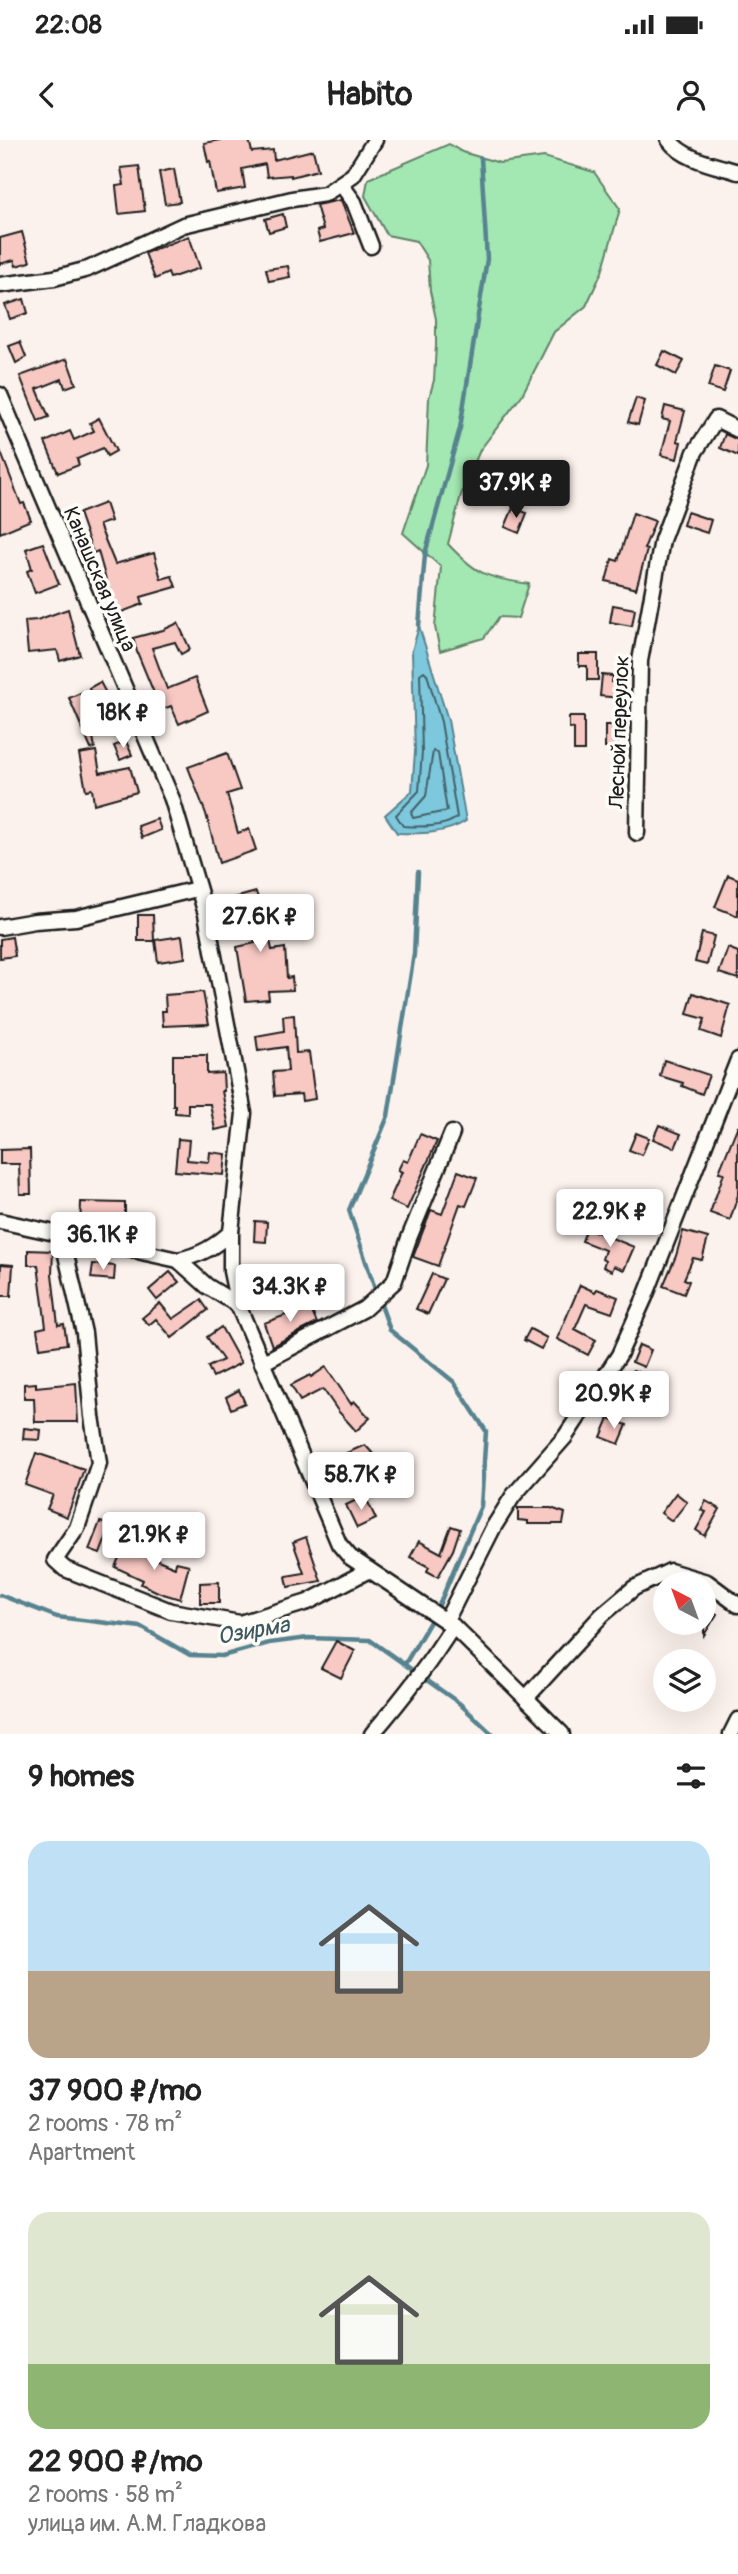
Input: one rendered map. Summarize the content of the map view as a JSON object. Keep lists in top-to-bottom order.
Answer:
{
  "streets": {
    "street": ["Канашская улица", "Лесной переулок"]
  },
  "water": ["Озирма"],
  "north": "top left",
  "page": {
    "status": "22:08",
    "header": "Habito",
    "price": [
      "37.9K ₽",
      "18K ₽",
      "27.6K ₽",
      "22.9K ₽",
      "36.1K ₽",
      "34.3K ₽",
      "20.9K ₽",
      "58.7K ₽",
      "21.9K ₽"
    ],
    "heading": "9 homes",
    "list": [
      {
        "name": "37 900 ₽/mo",
        "note": "2 rooms · 78 m² · Apartment"
      },
      {
        "name": "22 900 ₽/mo",
        "note": "2 rooms · 58 m² · улица им. А.М. Гладкова"
      }
    ]
  }
}
